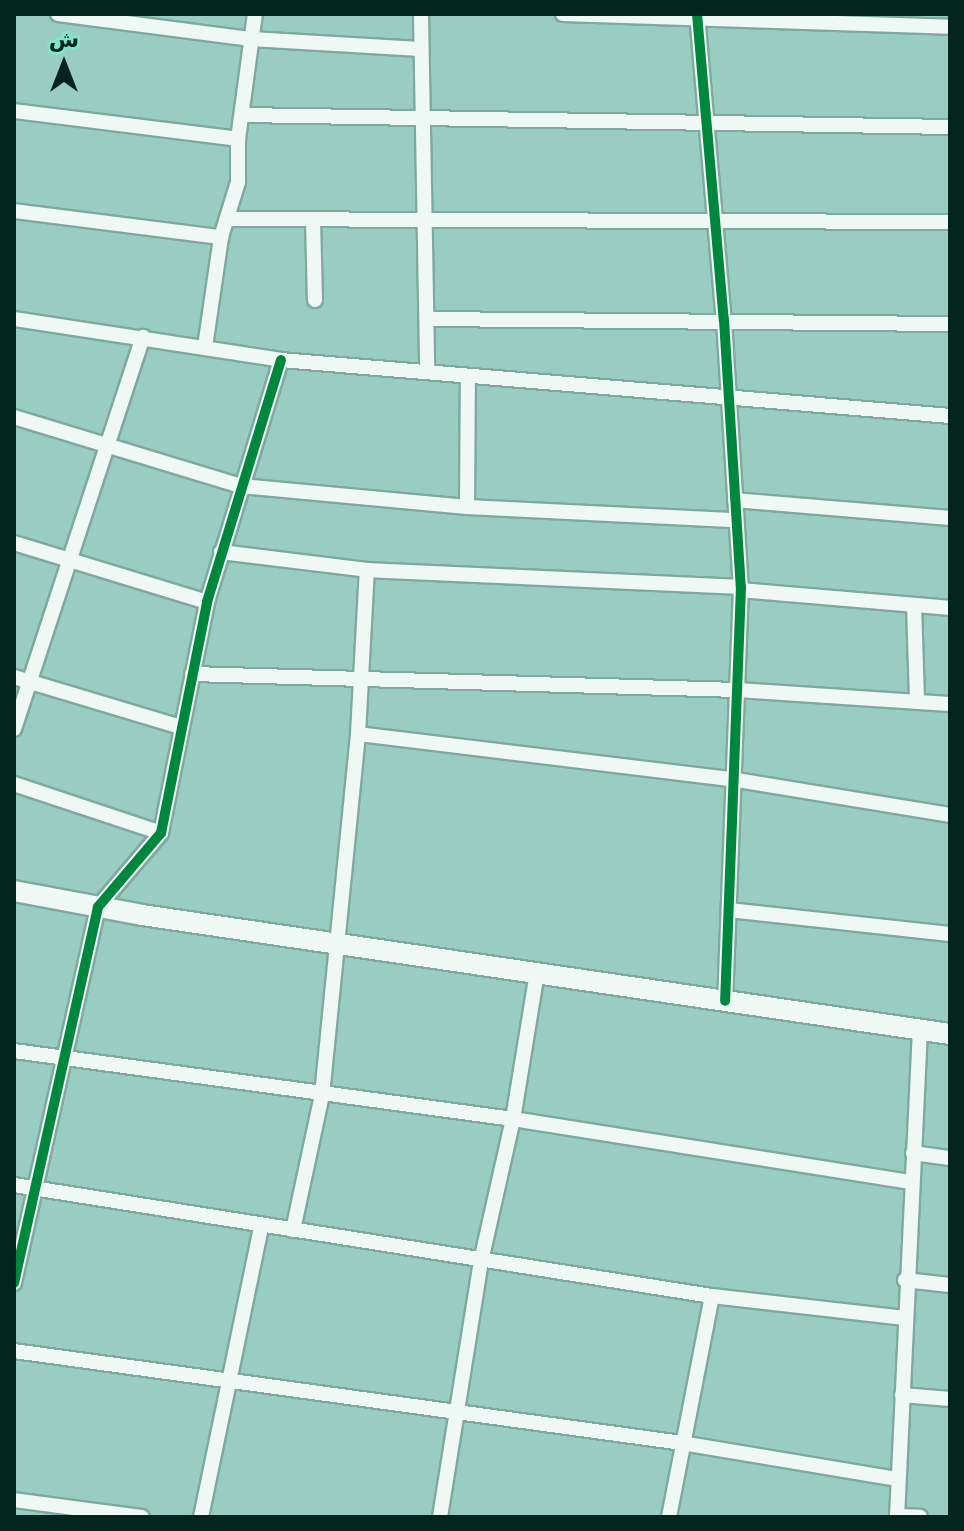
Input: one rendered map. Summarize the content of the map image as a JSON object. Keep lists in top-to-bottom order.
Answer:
{
  "north": "top"
}
